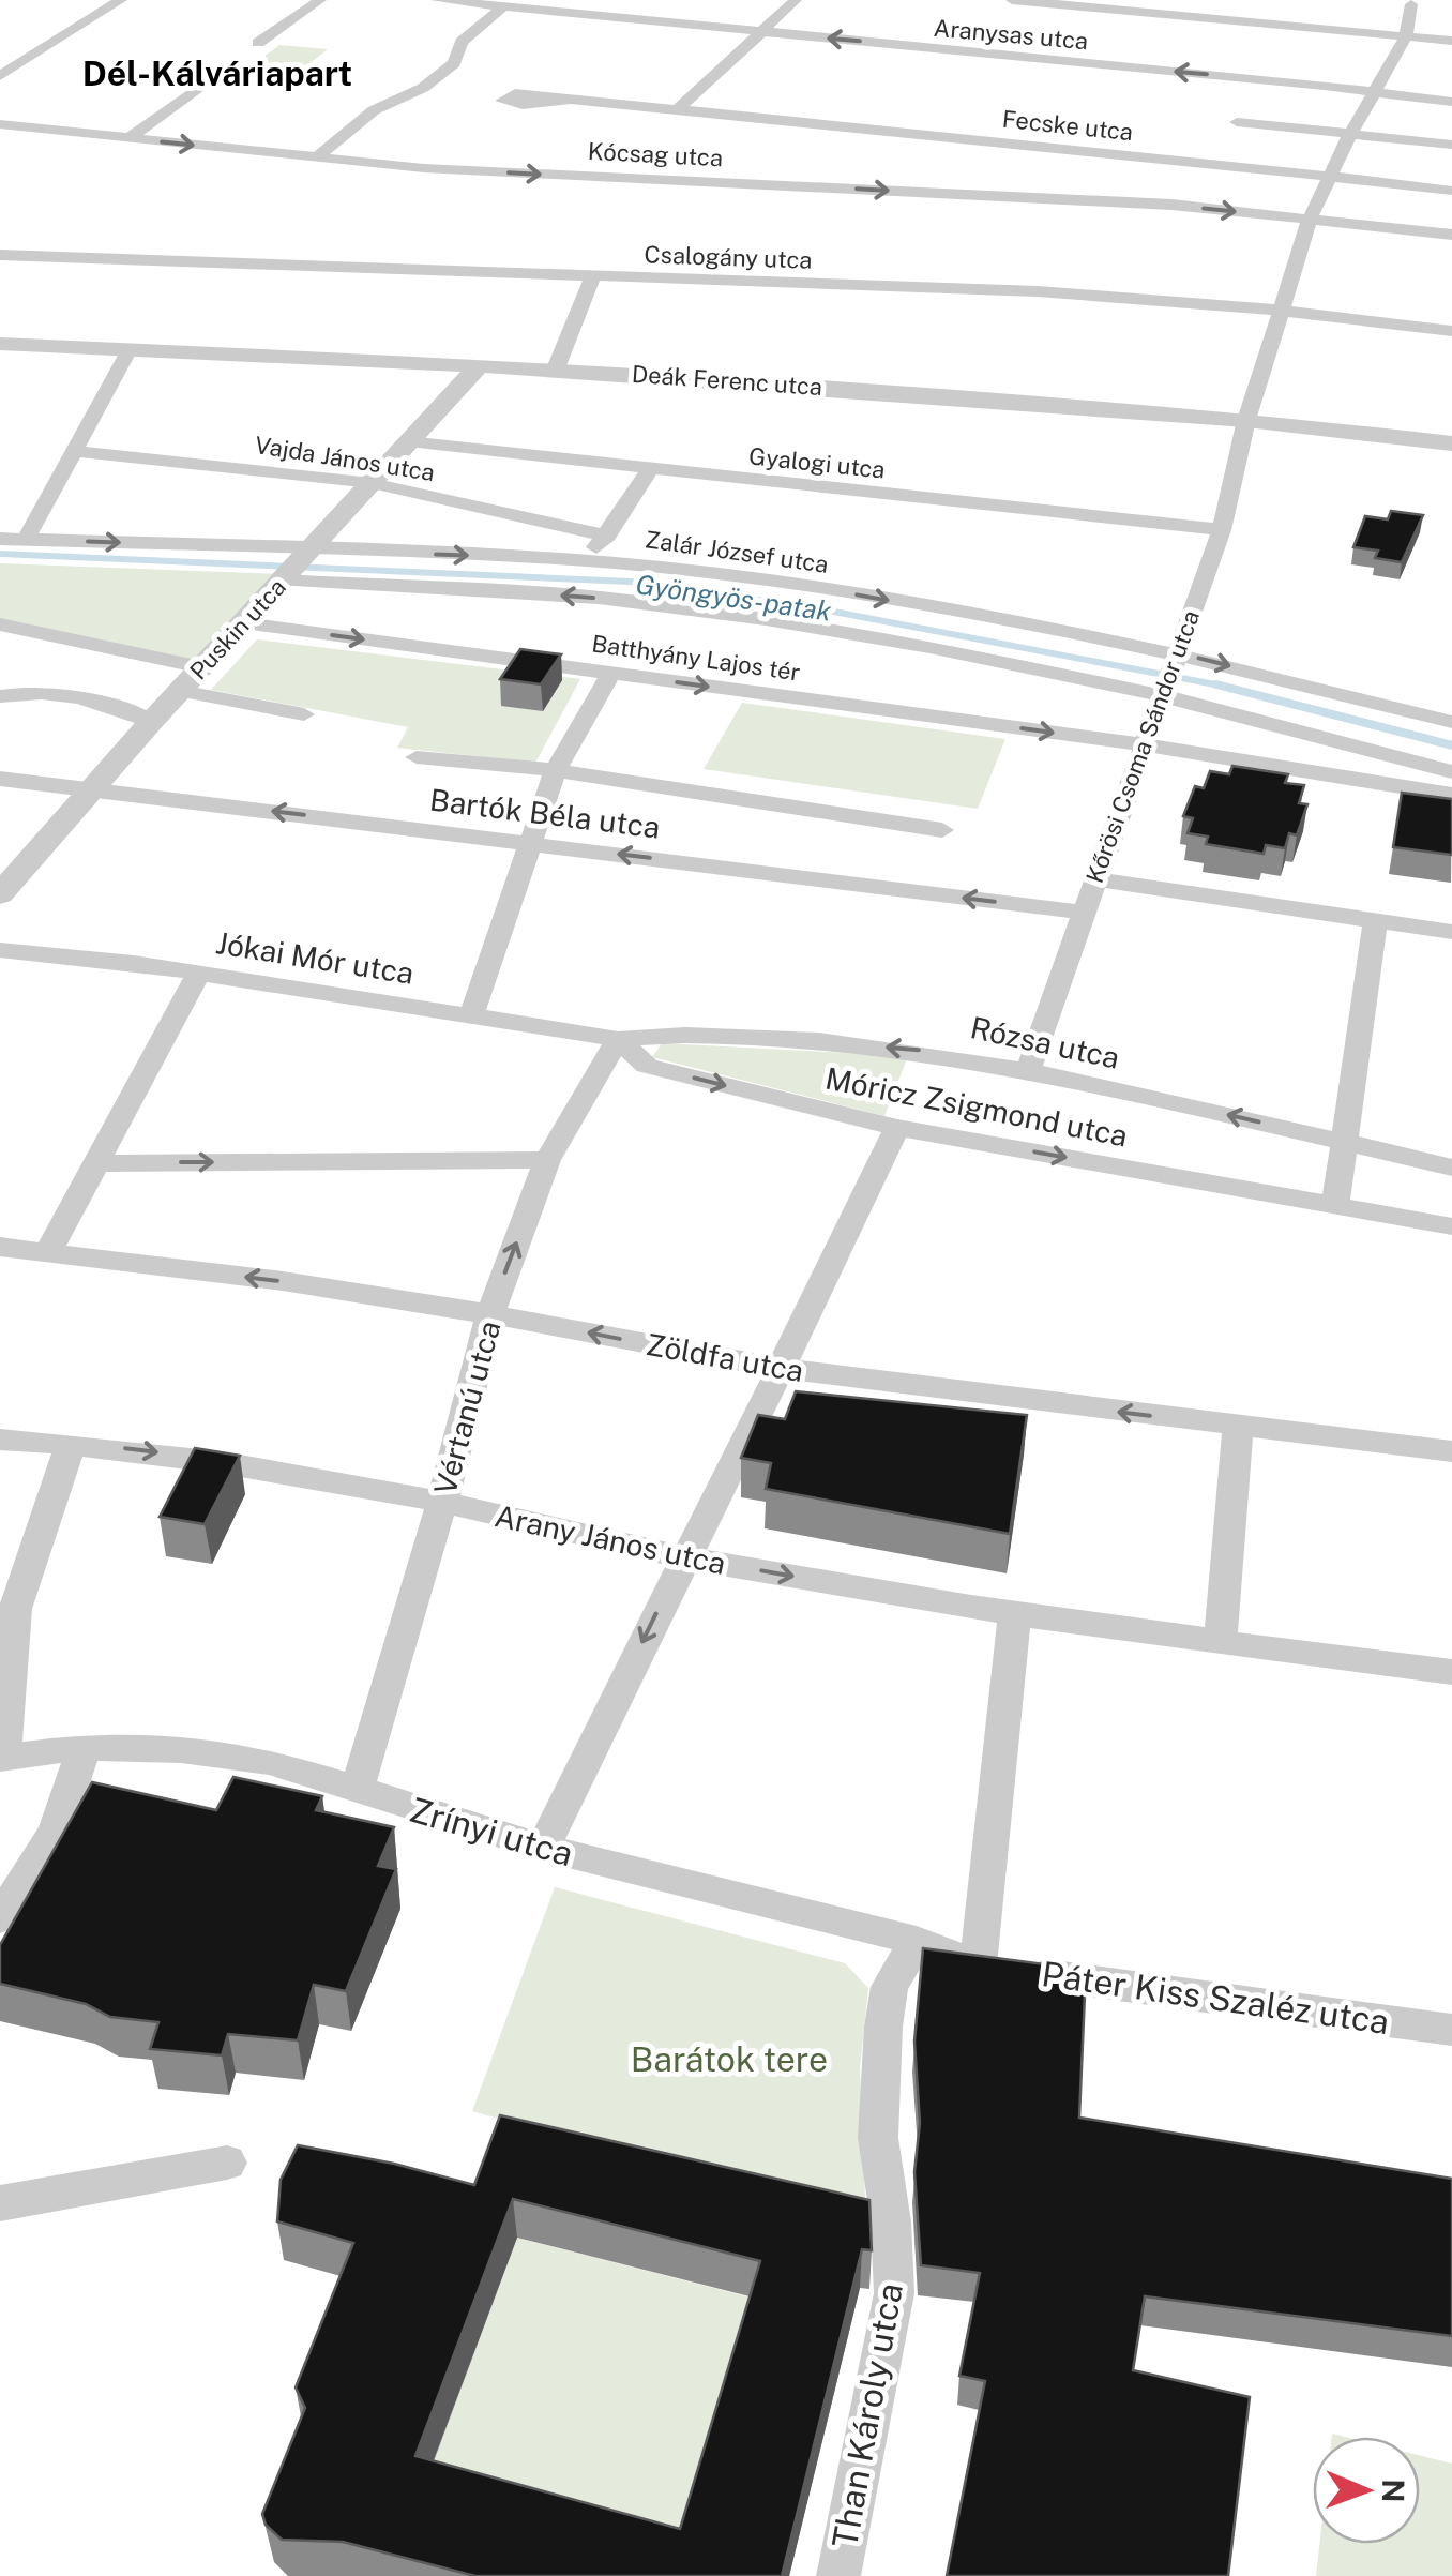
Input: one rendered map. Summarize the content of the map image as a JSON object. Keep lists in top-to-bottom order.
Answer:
{
  "streets": {
    "street": [
      "Aranysas utca",
      "Fecske utca",
      "Kócsag utca",
      "Csalogány utca",
      "Deák Ferenc utca",
      "Vajda János utca",
      "Gyalogi utca",
      "Zalár József utca",
      "Puskin utca",
      "Batthyány Lajos tér",
      "Kőrösi Csoma Sándor utca",
      "Bartók Béla utca",
      "Jókai Mór utca",
      "Rózsa utca",
      "Móricz Zsigmond utca",
      "Zöldfa utca",
      "Vértanú utca",
      "Arany János utca",
      "Zrínyi utca",
      "Páter Kiss Szaléz utca",
      "Than Károly utca"
    ]
  },
  "crossings": [
    ["Aranysas utca", "Kőrösi Csoma Sándor utca"],
    ["Fecske utca", "Kőrösi Csoma Sándor utca"],
    ["Kócsag utca", "Kőrösi Csoma Sándor utca"],
    ["Csalogány utca", "Kőrösi Csoma Sándor utca"],
    ["Deák Ferenc utca", "Puskin utca"],
    ["Deák Ferenc utca", "Kőrösi Csoma Sándor utca"],
    ["Vajda János utca", "Puskin utca"],
    ["Gyalogi utca", "Puskin utca"],
    ["Gyalogi utca", "Kőrösi Csoma Sándor utca"],
    ["Zalár József utca", "Puskin utca"],
    ["Zalár József utca", "Kőrösi Csoma Sándor utca"],
    ["Puskin utca", "Batthyány Lajos tér"],
    ["Puskin utca", "Bartók Béla utca"],
    ["Batthyány Lajos tér", "Kőrösi Csoma Sándor utca"],
    ["Kőrösi Csoma Sándor utca", "Bartók Béla utca"],
    ["Kőrösi Csoma Sándor utca", "Rózsa utca"],
    ["Jókai Mór utca", "Rózsa utca"],
    ["Jókai Mór utca", "Móricz Zsigmond utca"],
    ["Jókai Mór utca", "Vértanú utca"],
    ["Rózsa utca", "Móricz Zsigmond utca"],
    ["Rózsa utca", "Vértanú utca"],
    ["Móricz Zsigmond utca", "Vértanú utca"],
    ["Zöldfa utca", "Vértanú utca"],
    ["Vértanú utca", "Arany János utca"],
    ["Vértanú utca", "Zrínyi utca"],
    ["Zrínyi utca", "Páter Kiss Szaléz utca"],
    ["Zrínyi utca", "Than Károly utca"]
  ],
  "one_way": ["Móricz Zsigmond utca", "Arany János utca"],
  "districts": ["Dél-Kálváriapart"],
  "water": ["Gyöngyös-patak"],
  "parks": ["Barátok tere"],
  "north": "right"
}
